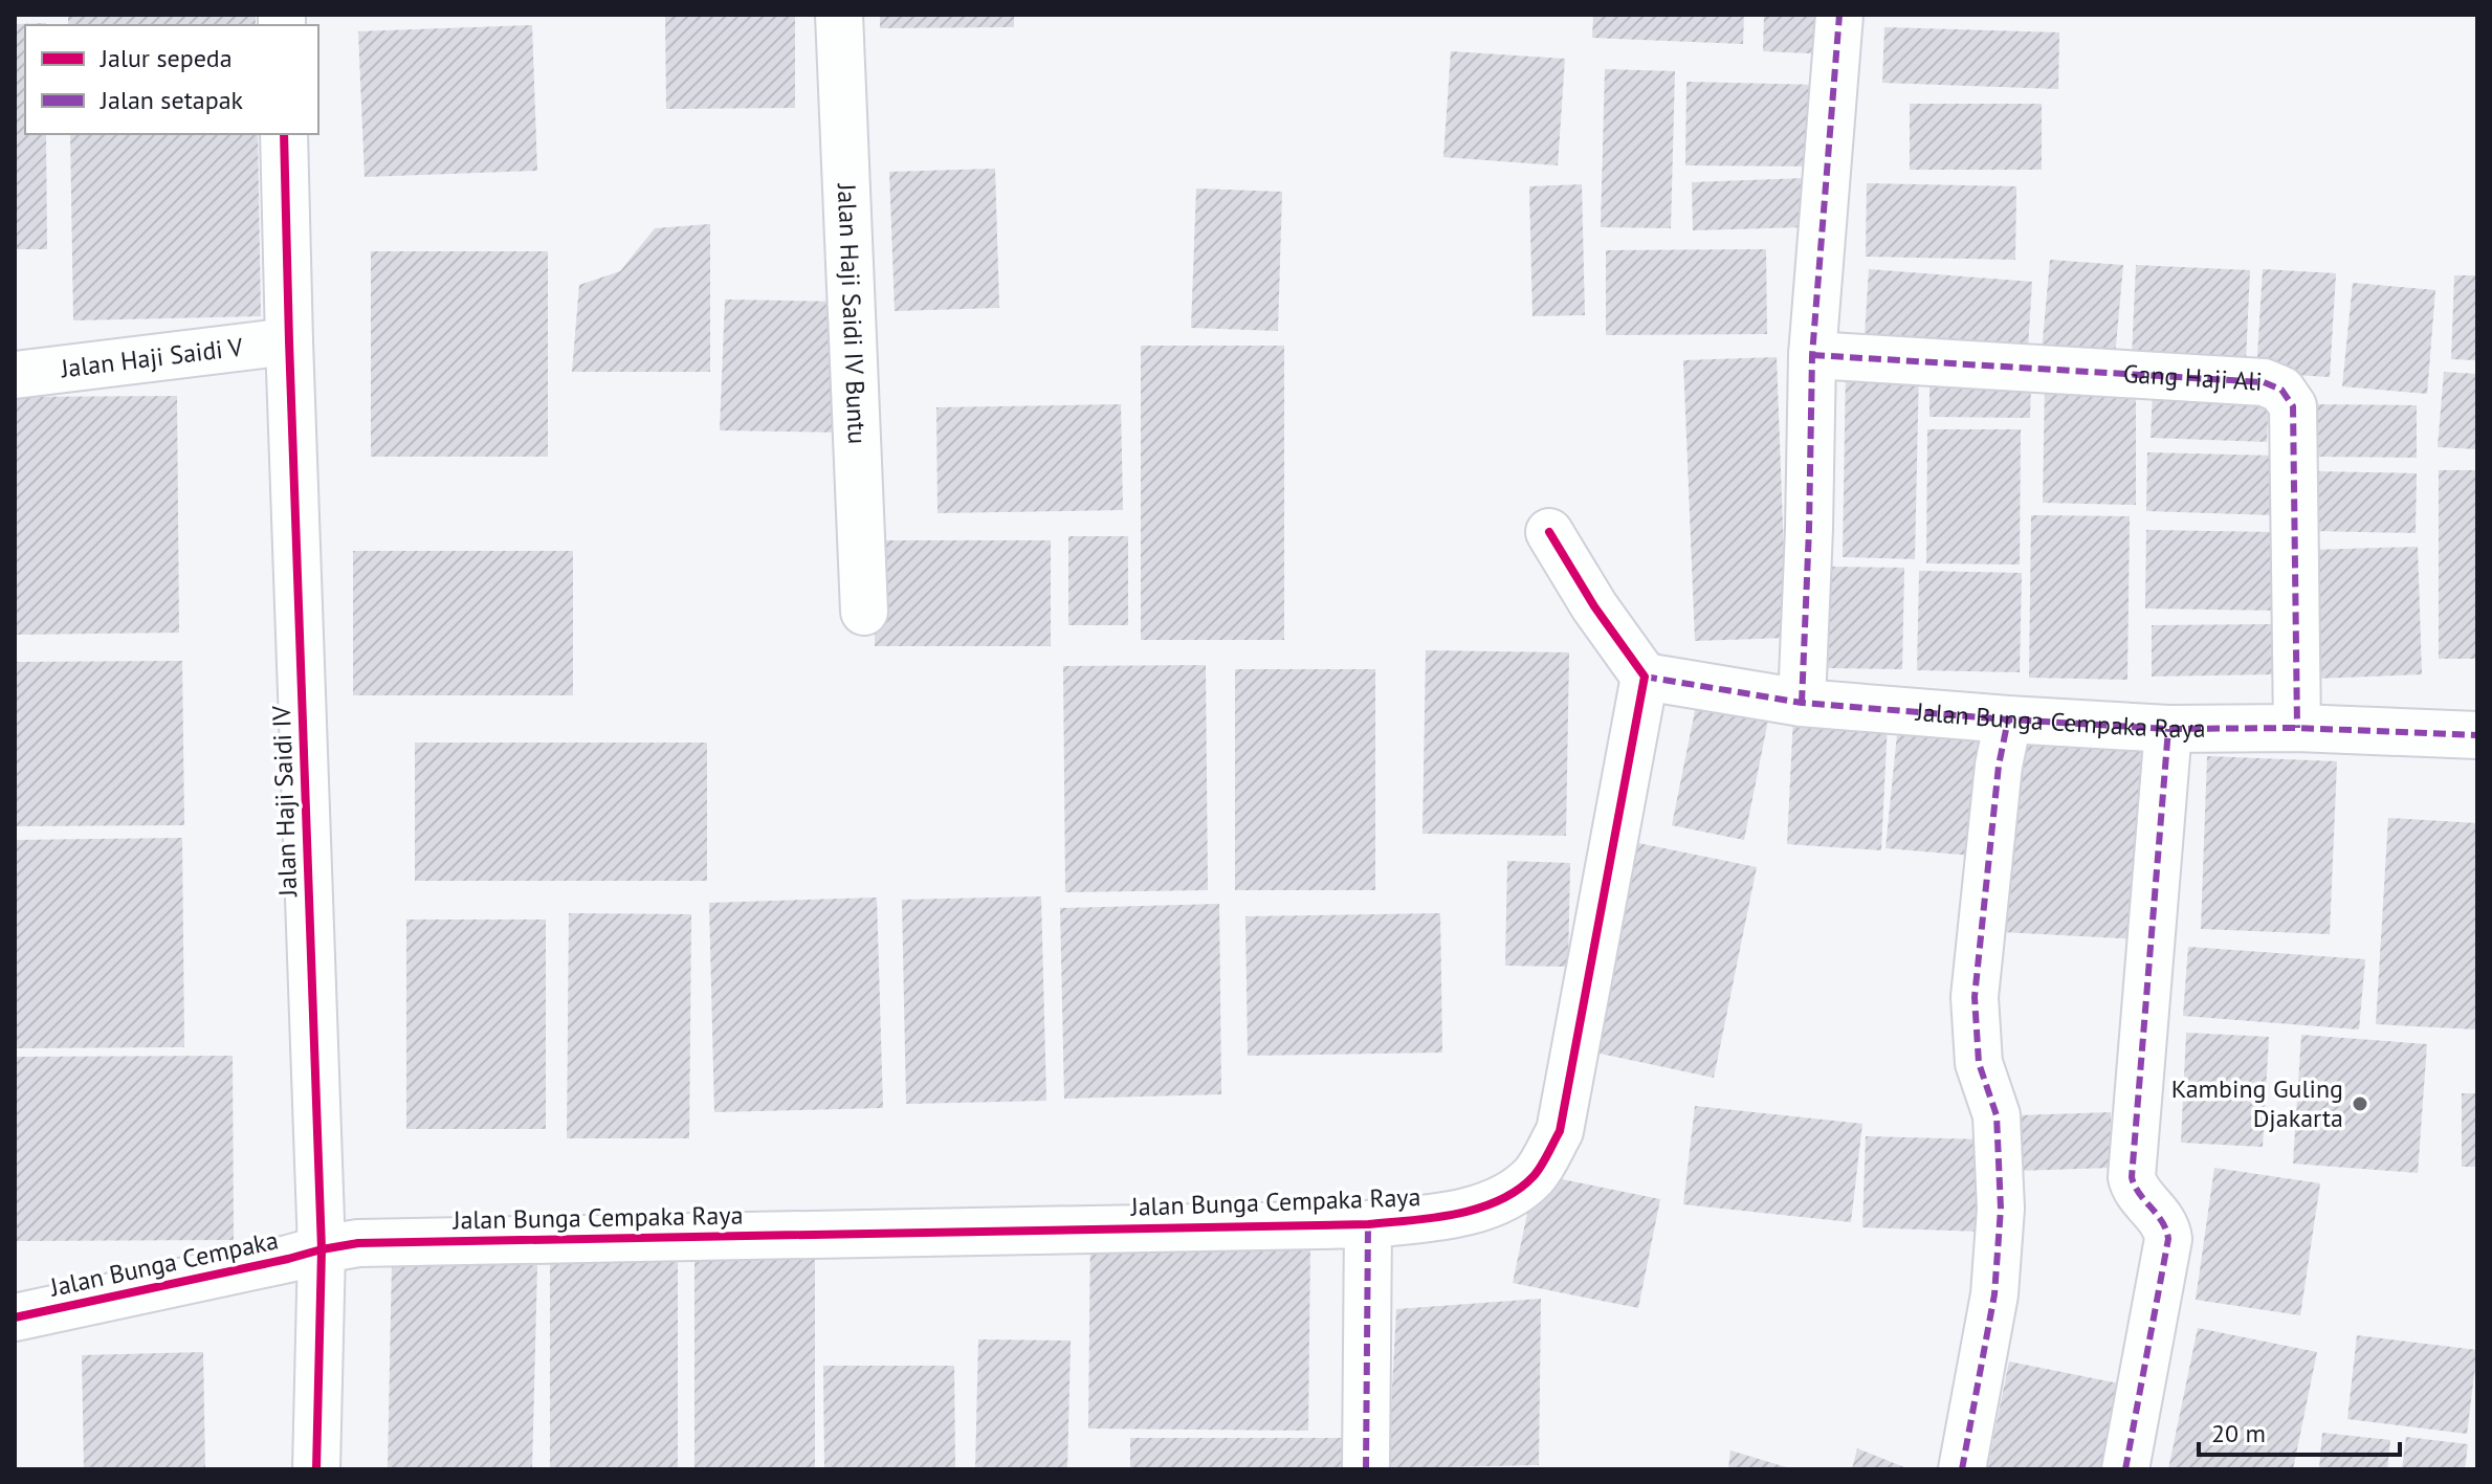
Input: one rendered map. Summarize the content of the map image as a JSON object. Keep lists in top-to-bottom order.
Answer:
{
  "streets": {
    "street": [
      "Jalan Haji Saidi IV Buntu",
      "Jalan Haji Saidi V",
      "Gang Haji Ali",
      "Jalan Bunga Cempaka Raya",
      "Jalan Haji Saidi IV",
      "Jalan Bunga Cempaka"
    ]
  },
  "crossings": [
    ["Jalan Haji Saidi V", "Jalan Haji Saidi IV"],
    ["Gang Haji Ali", "Jalan Bunga Cempaka Raya"],
    ["Jalan Bunga Cempaka Raya", "Jalan Haji Saidi IV"],
    ["Jalan Bunga Cempaka Raya", "Jalan Bunga Cempaka"],
    ["Jalan Haji Saidi IV", "Jalan Bunga Cempaka"]
  ],
  "places": ["Kambing Guling Djakarta"],
  "legend": ["Jalur sepeda", "Jalan setapak"],
  "scale_bar": "20 m"
}
